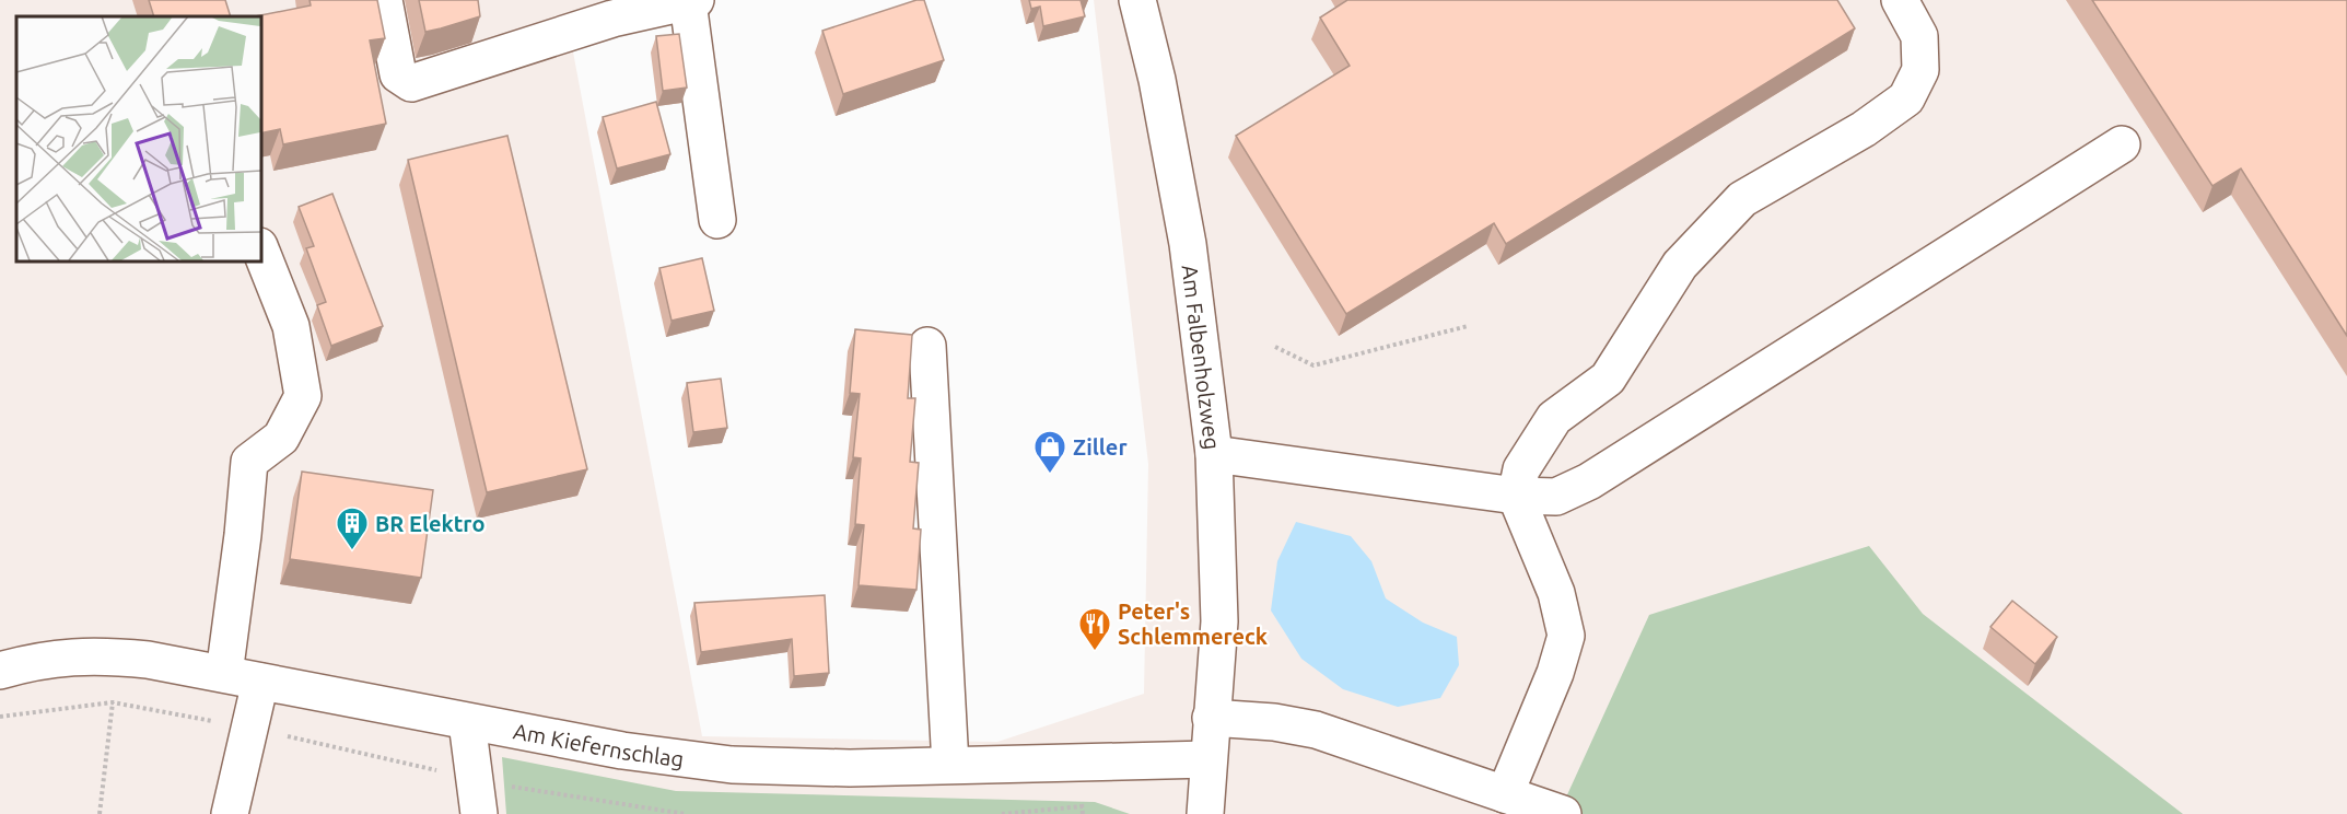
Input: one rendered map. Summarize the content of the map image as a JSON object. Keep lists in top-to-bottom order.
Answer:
{
  "streets": {
    "street": ["Am Falbenholzweg", "Am Kiefernschlag"]
  },
  "crossings": [
    ["Am Falbenholzweg", "Am Kiefernschlag"]
  ],
  "places": {
    "shop": ["Ziller"],
    "building": ["BR Elektro"],
    "restaurant": ["Peter's Schlemmereck"]
  }
}
